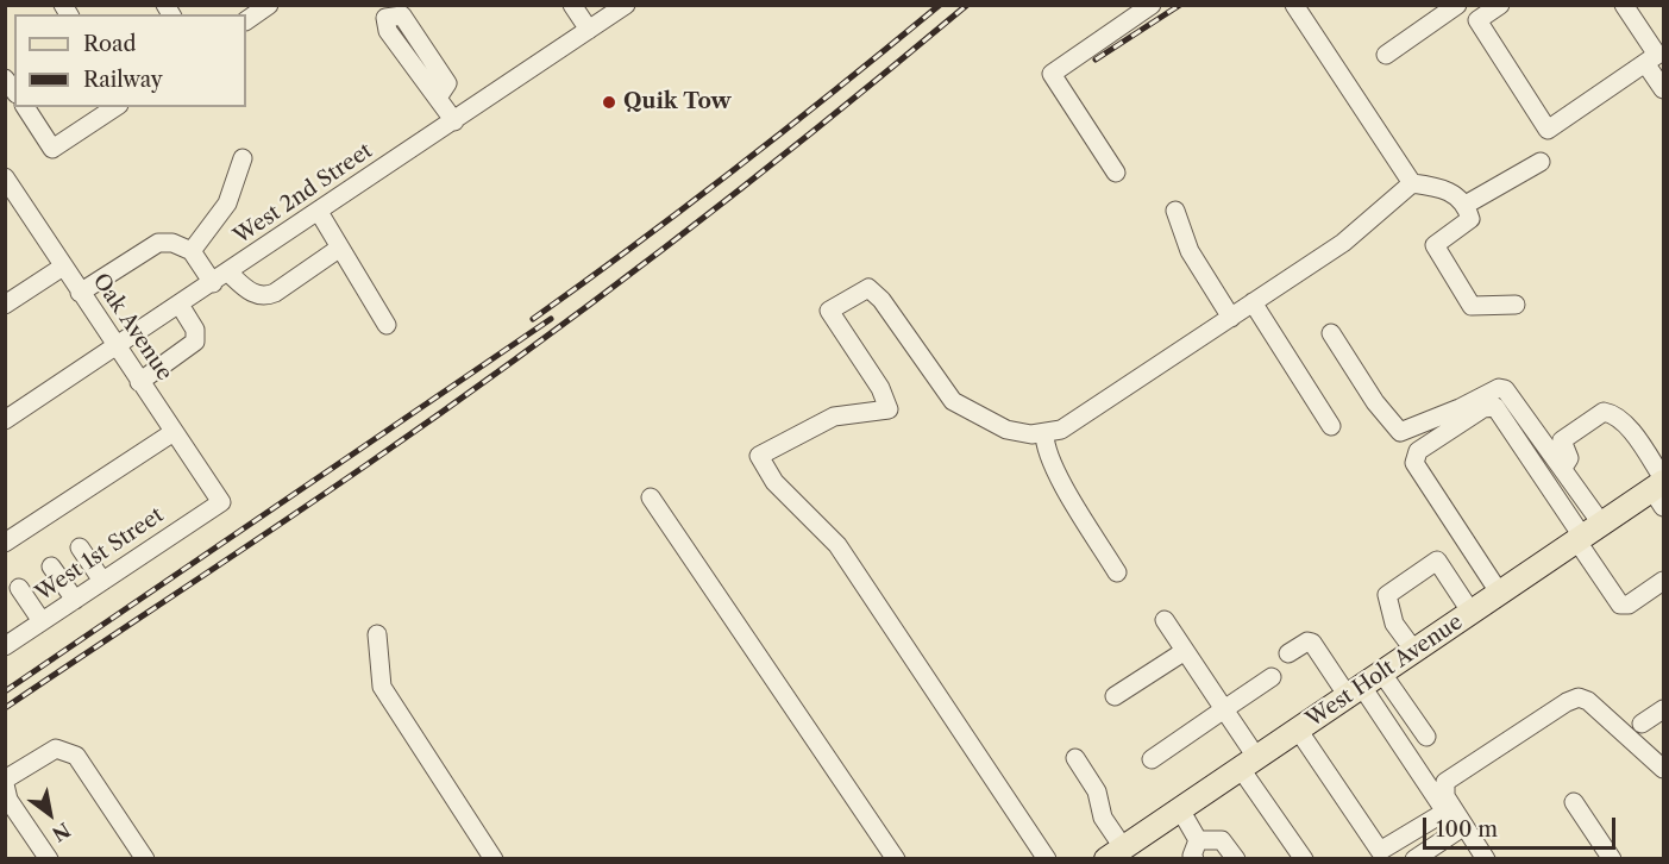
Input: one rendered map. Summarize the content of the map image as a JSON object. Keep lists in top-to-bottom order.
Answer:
{
  "streets": {
    "main road": ["West Holt Avenue"],
    "street": ["West 2nd Street", "Oak Avenue", "West 1st Street"]
  },
  "crossings": [
    ["West 2nd Street", "Oak Avenue"],
    ["Oak Avenue", "West 1st Street"]
  ],
  "places": ["Quik Tow"],
  "legend": ["Road", "Railway"],
  "scale_bar": "100 m",
  "north": "bottom right"
}
